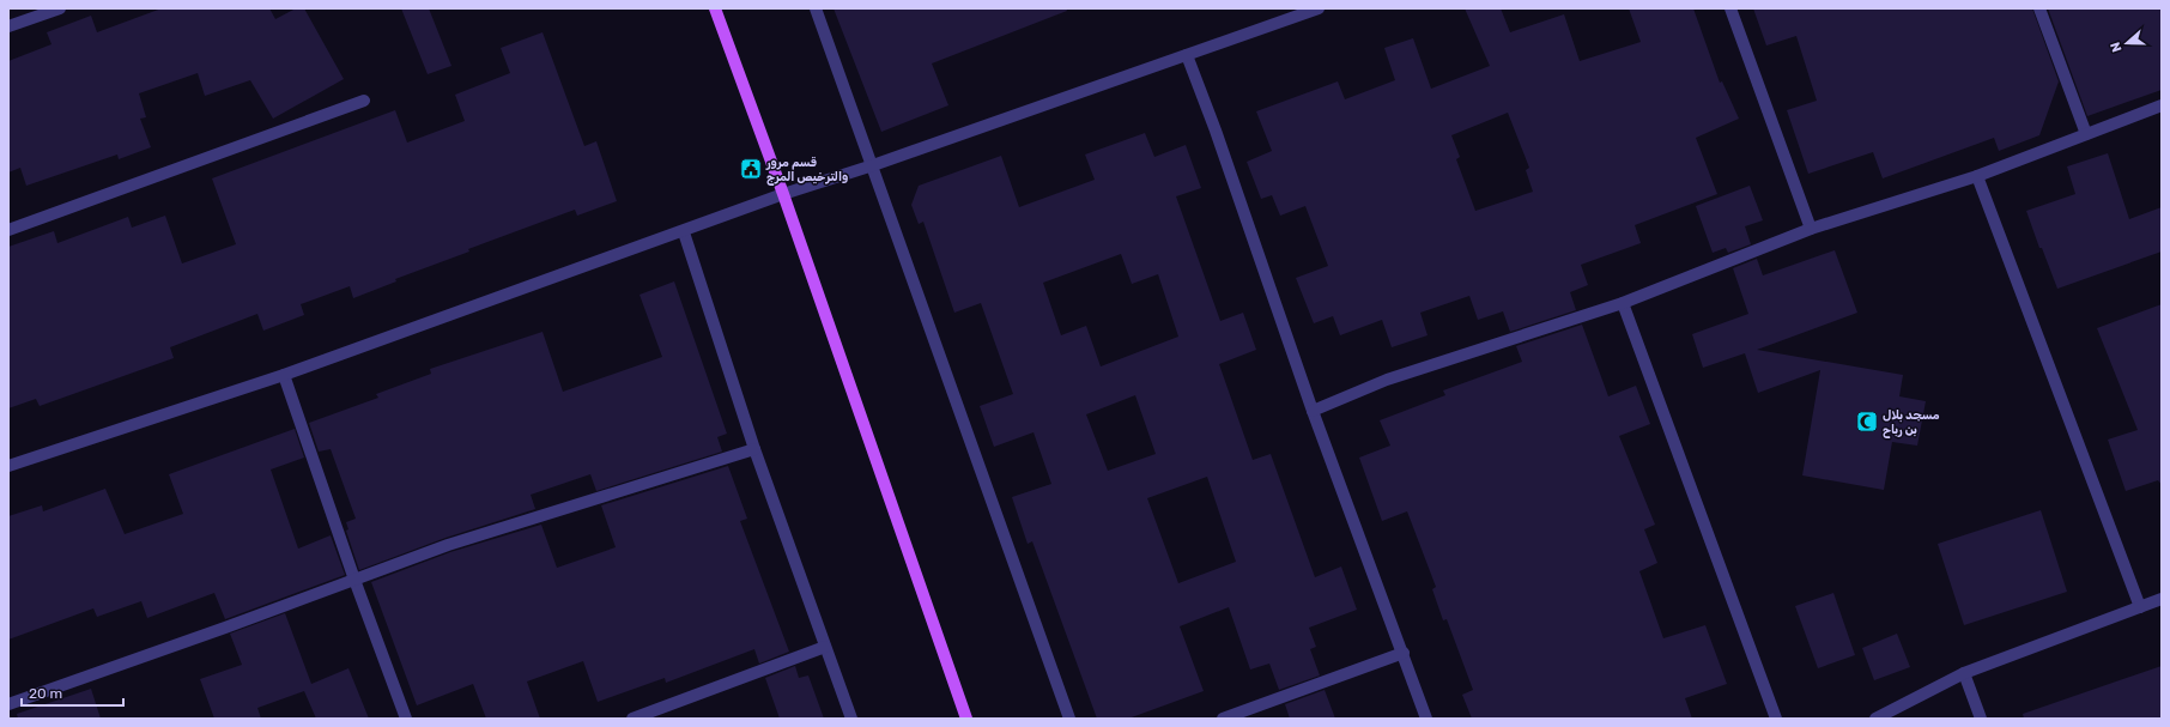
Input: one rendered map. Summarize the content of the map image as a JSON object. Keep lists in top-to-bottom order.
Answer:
{
  "places": {
    "public building": ["قسم مرور والترخيص المرج"],
    "mosque": ["مسجد بلال بن رباح"]
  },
  "scale_bar": "20 m",
  "north": "left"
}
